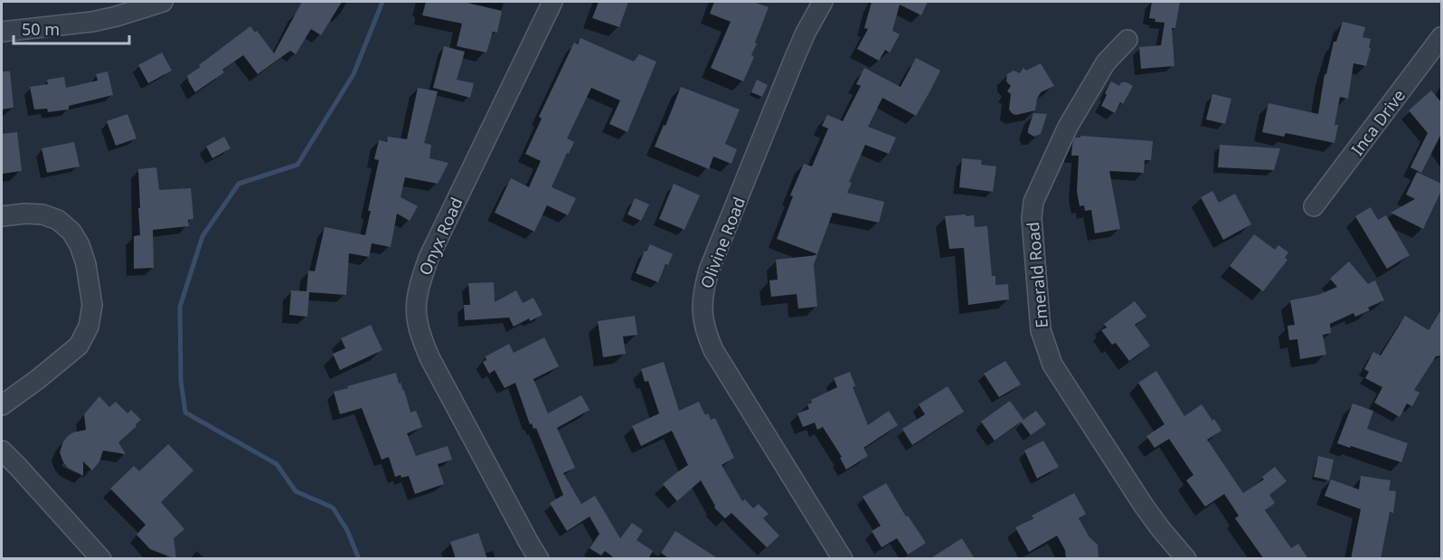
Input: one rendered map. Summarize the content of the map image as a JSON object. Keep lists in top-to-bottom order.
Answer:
{
  "streets": {
    "street": [
      "Inca Drive",
      "Onyx Road",
      "Olivine Road",
      "Emerald Road"
    ]
  },
  "scale_bar": "50 m"
}
